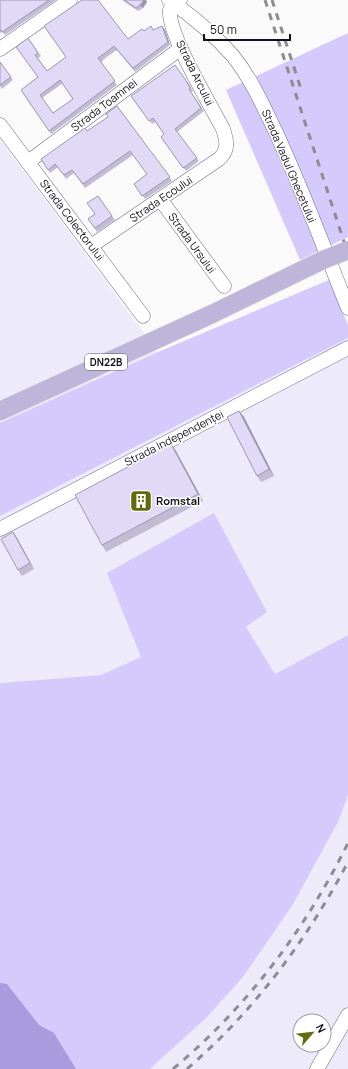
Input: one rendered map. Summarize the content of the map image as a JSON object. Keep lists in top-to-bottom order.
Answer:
{
  "streets": {
    "main road": ["DN22B"],
    "street": [
      "Strada Arcului",
      "Strada Toamnei",
      "Strada Vadul Ghecetului",
      "Strada Ecoului",
      "Strada Colectorului",
      "Strada Ursului",
      "Strada Independenței"
    ]
  },
  "crossings": [
    ["Strada Arcului", "Strada Toamnei"],
    ["Strada Arcului", "Strada Vadul Ghecetului"],
    ["Strada Arcului", "Strada Ecoului"],
    ["Strada Toamnei", "Strada Colectorului"],
    ["Strada Ecoului", "Strada Colectorului"],
    ["Strada Ecoului", "Strada Ursului"]
  ],
  "places": {
    "building": ["Romstal"]
  },
  "scale_bar": "50 m",
  "north": "top right"
}
